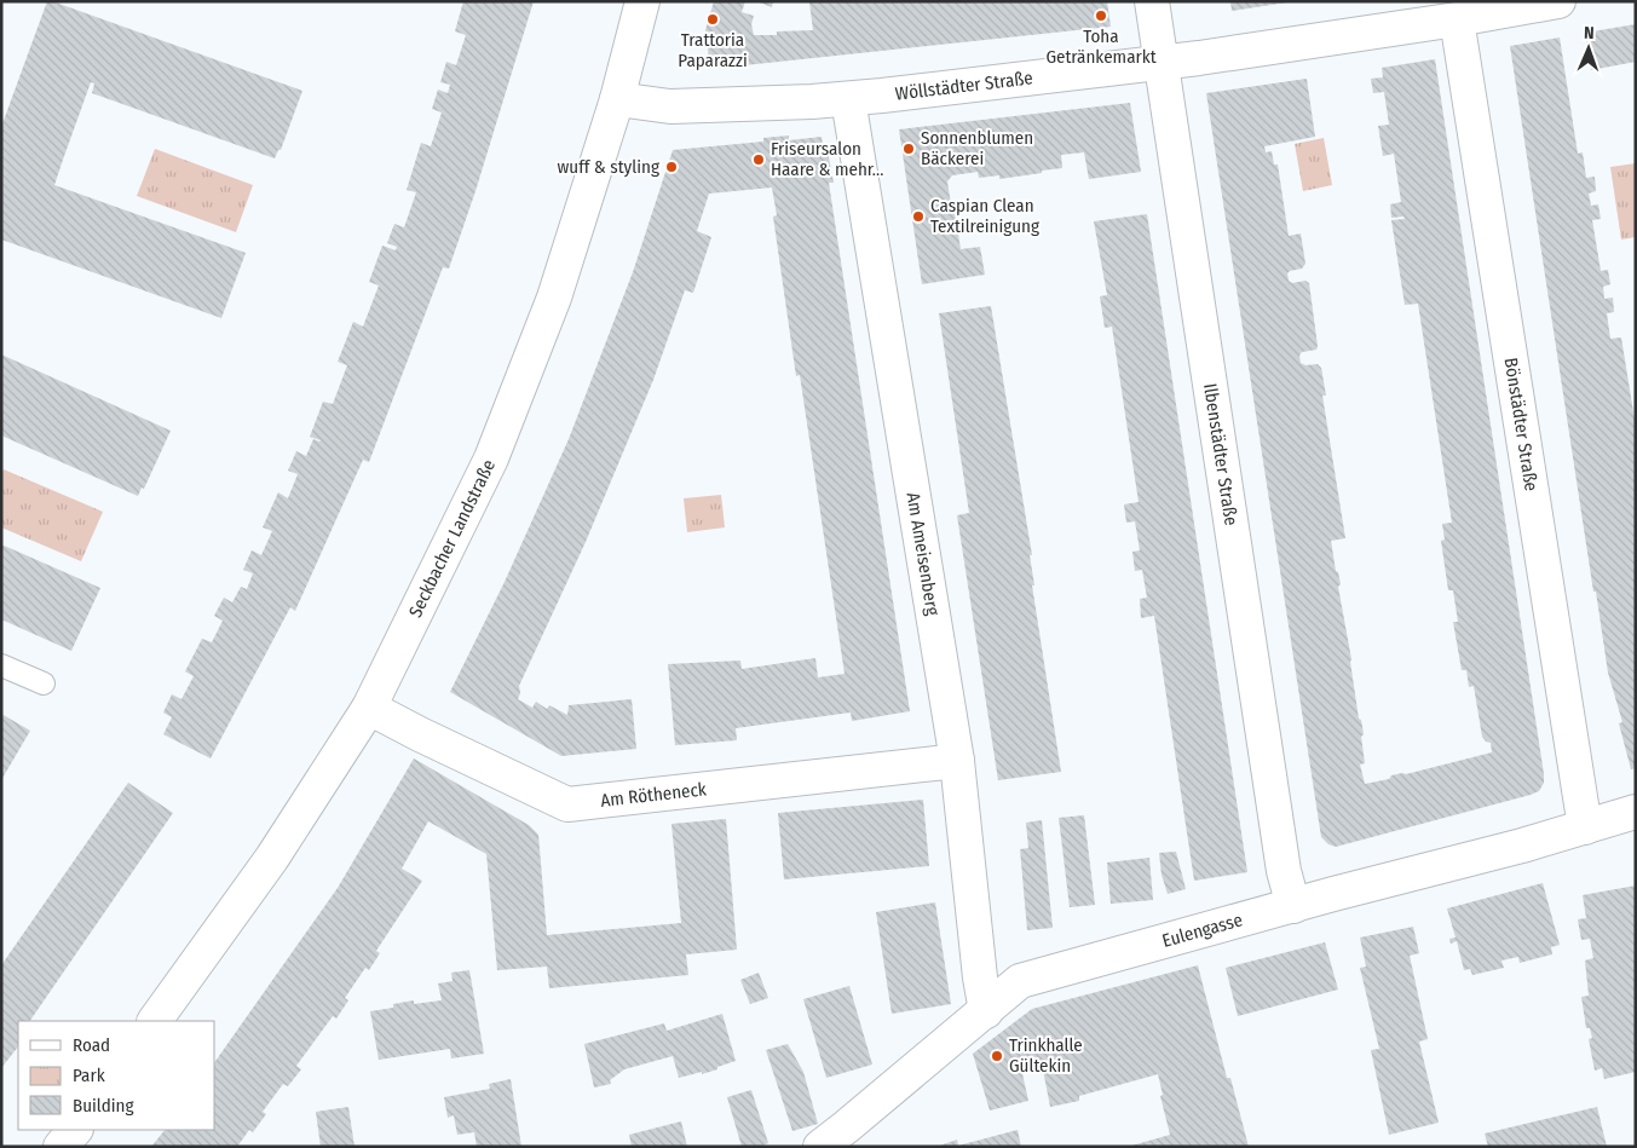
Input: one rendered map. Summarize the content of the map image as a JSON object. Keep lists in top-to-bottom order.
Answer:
{
  "streets": {
    "street": [
      "Wöllstädter Straße",
      "Bönstädter Straße",
      "Ilbenstädter Straße",
      "Seckbacher Landstraße",
      "Am Ameisenberg",
      "Am Rötheneck",
      "Eulengasse"
    ]
  },
  "crossings": [
    ["Wöllstädter Straße", "Bönstädter Straße"],
    ["Wöllstädter Straße", "Ilbenstädter Straße"],
    ["Wöllstädter Straße", "Seckbacher Landstraße"],
    ["Wöllstädter Straße", "Am Ameisenberg"],
    ["Bönstädter Straße", "Eulengasse"],
    ["Ilbenstädter Straße", "Eulengasse"],
    ["Seckbacher Landstraße", "Am Rötheneck"],
    ["Am Ameisenberg", "Am Rötheneck"],
    ["Am Ameisenberg", "Eulengasse"]
  ],
  "places": [
    "Toha Getränkemarkt",
    "Trattoria Paparazzi",
    "Sonnenblumen Bäckerei",
    "Friseursalon Haare & mehr...",
    "wuff & styling",
    "Caspian Clean Textilreinigung",
    "Trinkhalle Gültekin"
  ],
  "legend": ["Road", "Park", "Building"],
  "north": "top"
}
